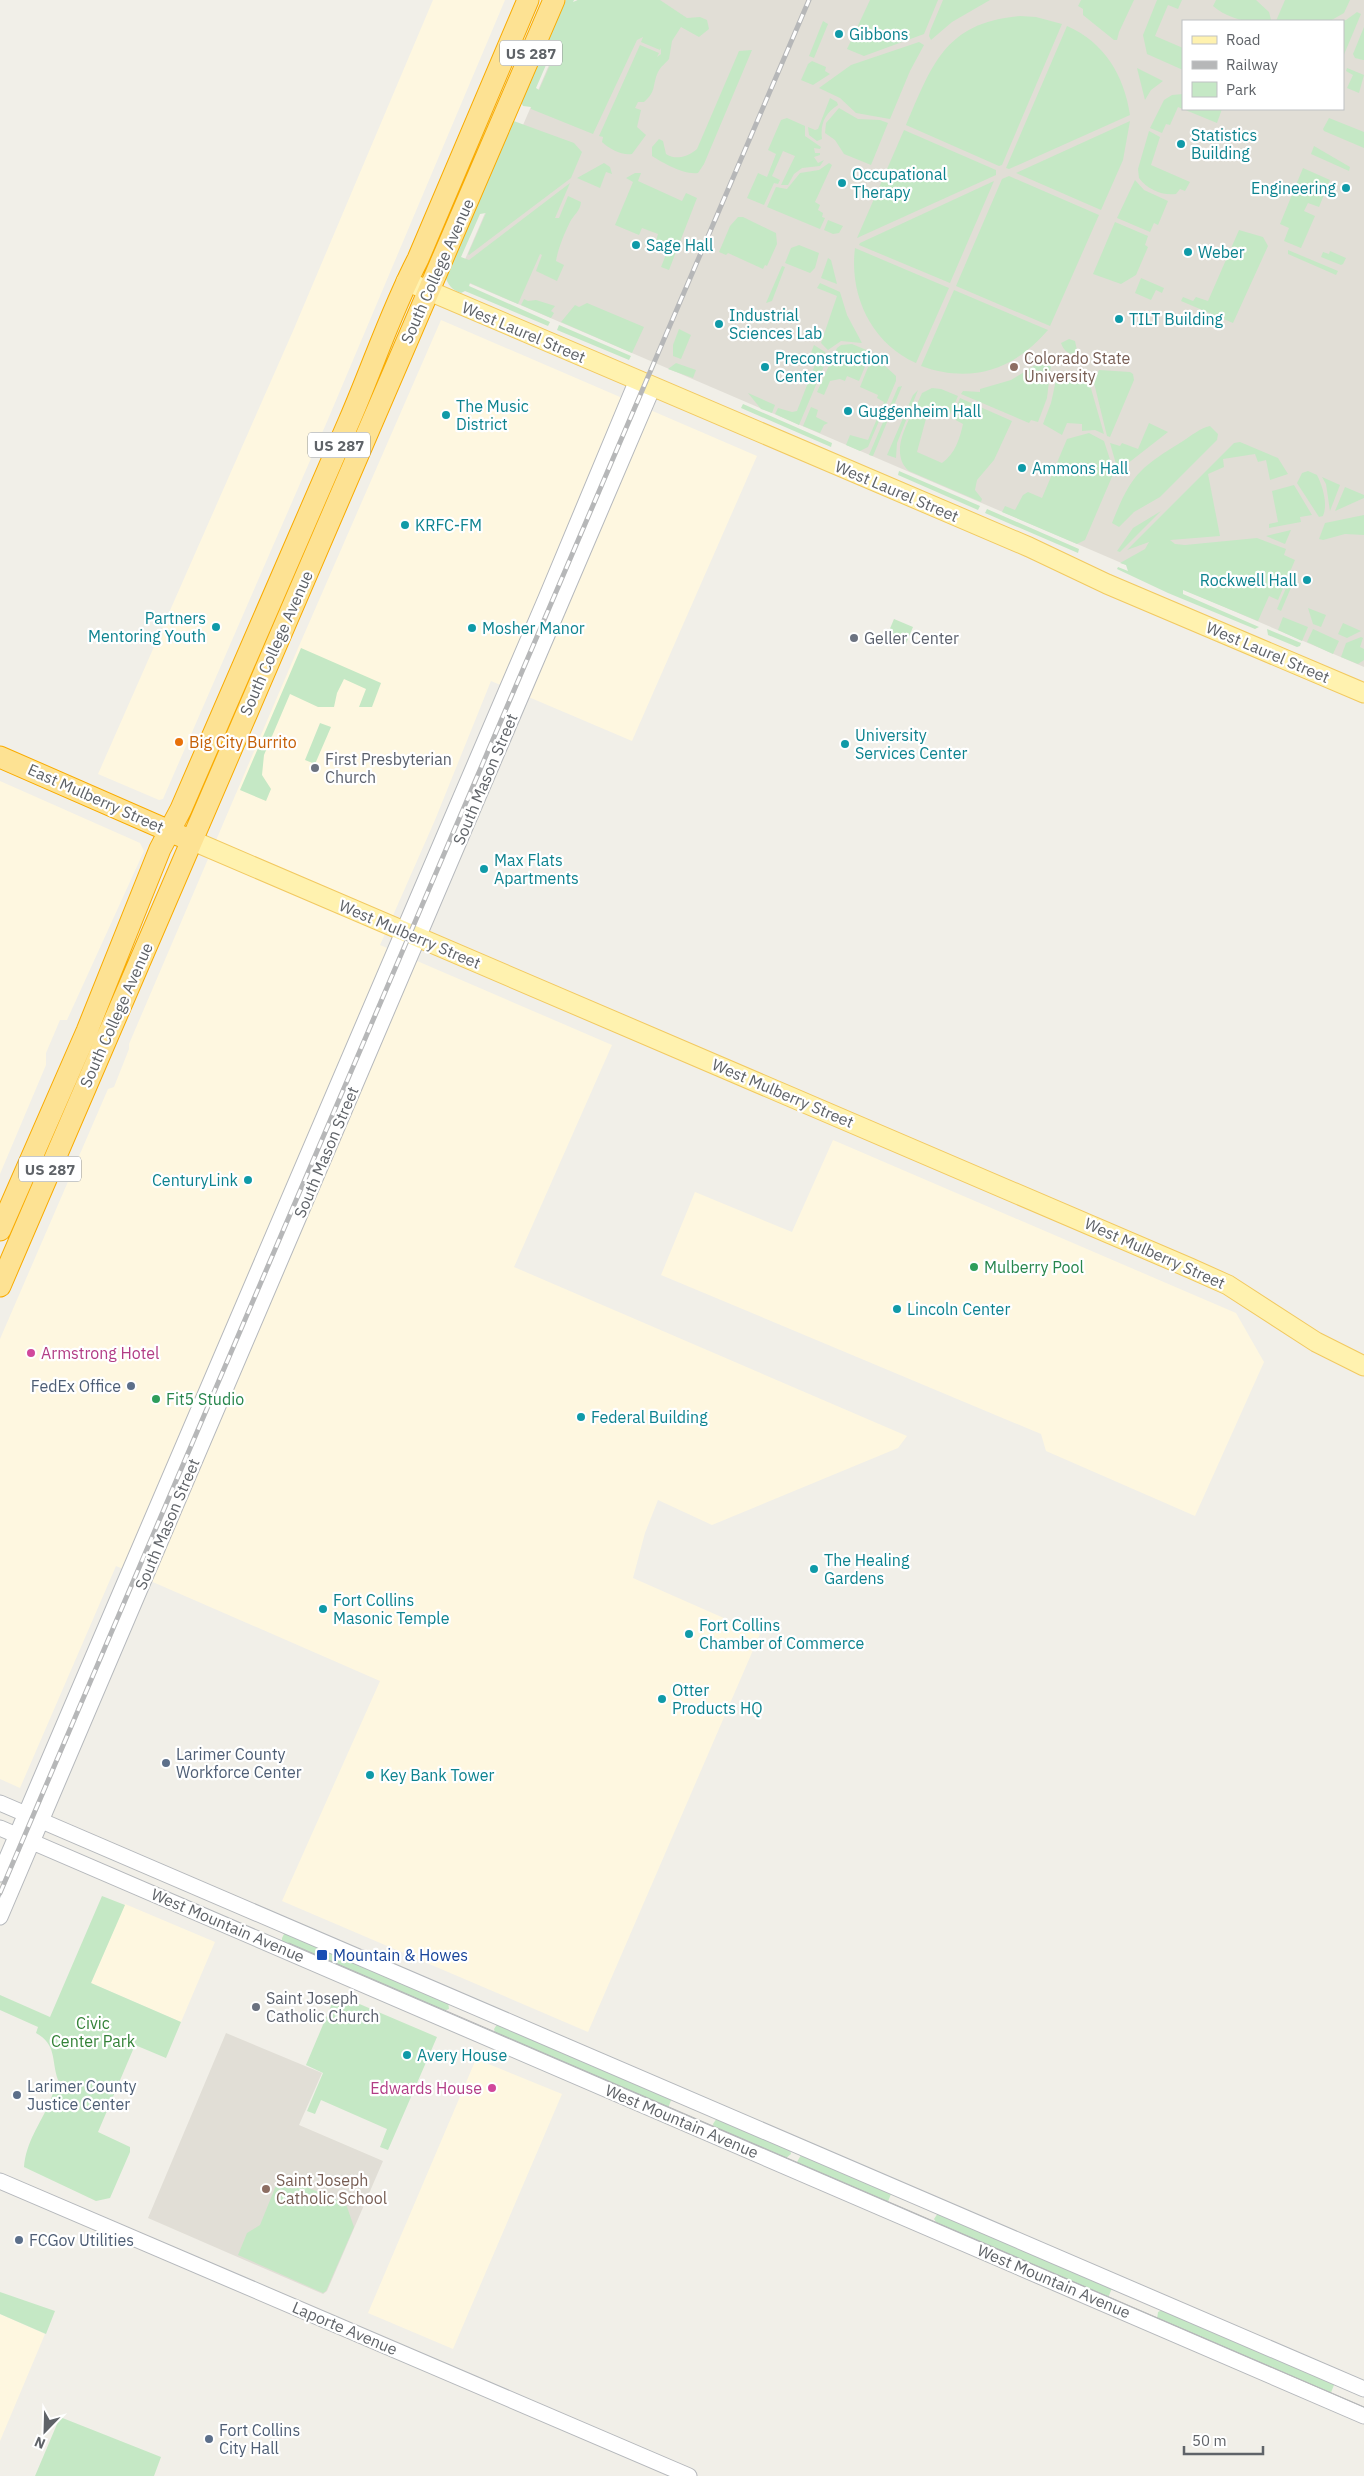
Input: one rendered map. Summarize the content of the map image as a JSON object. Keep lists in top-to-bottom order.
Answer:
{
  "streets": {
    "highway": ["US 287", "South College Avenue", "East Mulberry Street"],
    "main road": ["West Laurel Street", "West Mulberry Street"],
    "street": ["South Mason Street", "West Mountain Avenue", "Laporte Avenue"]
  },
  "crossings": [
    ["South College Avenue", "West Laurel Street"],
    ["South College Avenue", "East Mulberry Street"],
    ["South College Avenue", "West Mulberry Street"],
    ["West Laurel Street", "South Mason Street"],
    ["South Mason Street", "West Mulberry Street"],
    ["South Mason Street", "West Mountain Avenue"],
    ["East Mulberry Street", "West Mulberry Street"]
  ],
  "parks": ["Civic Center Park"],
  "places": {
    "other": [
      "Gibbons",
      "Statistics Building",
      "Occupational Therapy",
      "Engineering",
      "Sage Hall",
      "Weber",
      "TILT Building",
      "Industrial Sciences Lab",
      "Preconstruction Center",
      "Colorado State University",
      "Guggenheim Hall",
      "The Music District",
      "Ammons Hall",
      "KRFC-FM",
      "Rockwell Hall",
      "Partners Mentoring Youth",
      "Mosher Manor",
      "Geller Center",
      "Big City Burrito",
      "University Services Center",
      "First Presbyterian Church",
      "Max Flats Apartments",
      "CenturyLink",
      "Mulberry Pool",
      "Lincoln Center",
      "Armstrong Hotel",
      "FedEx Office",
      "Fit5 Studio",
      "Federal Building",
      "The Healing Gardens",
      "Fort Collins Masonic Temple",
      "Fort Collins Chamber of Commerce",
      "Otter Products HQ",
      "Larimer County Workforce Center",
      "Key Bank Tower",
      "Saint Joseph Catholic Church",
      "Avery House",
      "Edwards House",
      "Larimer County Justice Center",
      "Saint Joseph Catholic School",
      "FCGov Utilities",
      "Fort Collins City Hall"
    ],
    "transit": ["Mountain & Howes"]
  },
  "legend": ["Road", "Railway", "Park"],
  "scale_bar": "50 m",
  "north": "bottom left"
}
